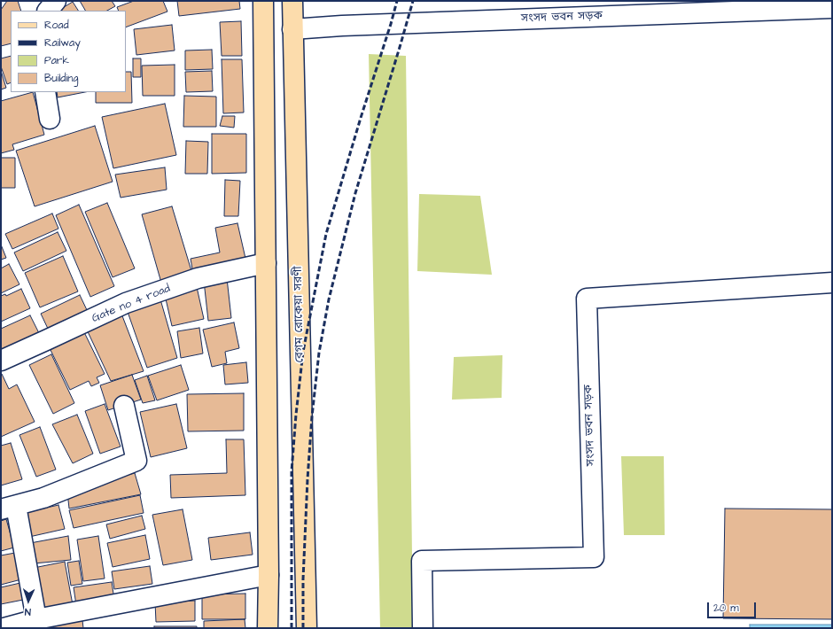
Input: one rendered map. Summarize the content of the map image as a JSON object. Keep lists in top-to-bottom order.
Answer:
{
  "streets": {
    "main road": ["বেগম রোকেয়া সরণী"],
    "street": ["সংসদ ভবন সড়ক", "Gate no 4 road"]
  },
  "crossings": [
    ["সংসদ ভবন সড়ক", "বেগম রোকেয়া সরণী"]
  ],
  "legend": [
    "Road",
    "Railway",
    "Park",
    "Building"
  ],
  "scale_bar": "20 m",
  "north": "bottom"
}
